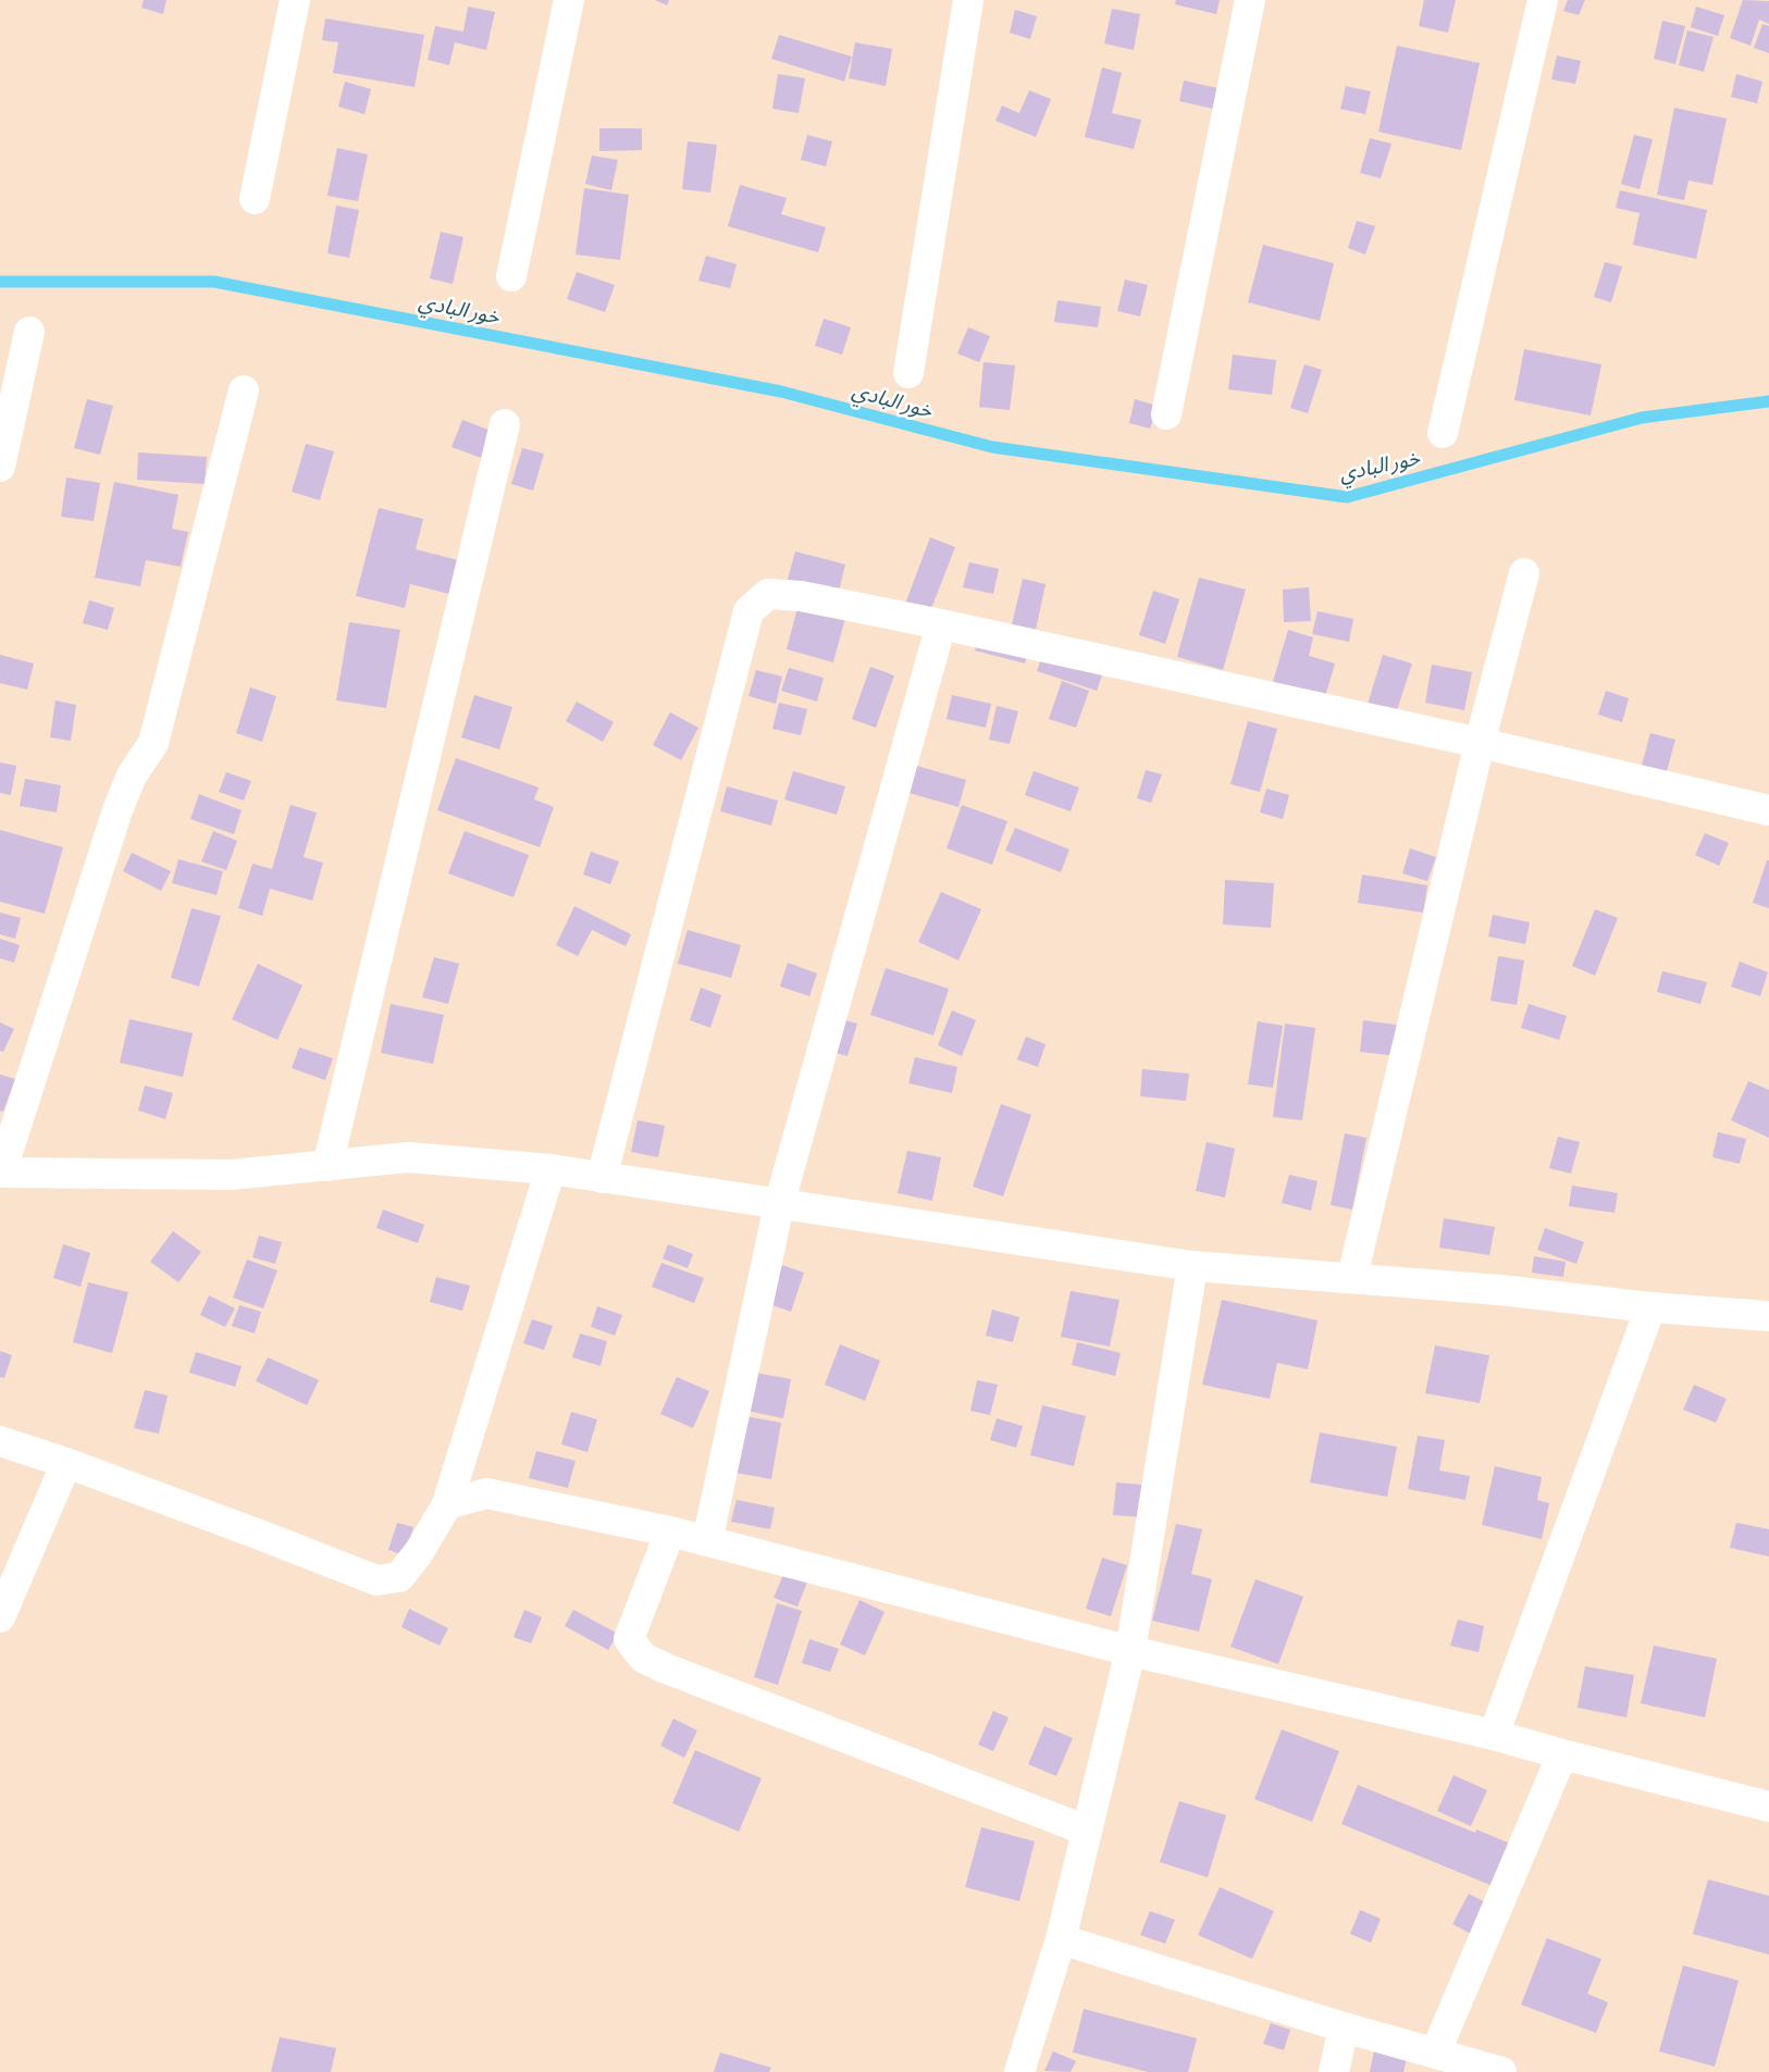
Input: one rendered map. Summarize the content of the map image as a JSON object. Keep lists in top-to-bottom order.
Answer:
{
  "water": ["خور البادي"]
}
